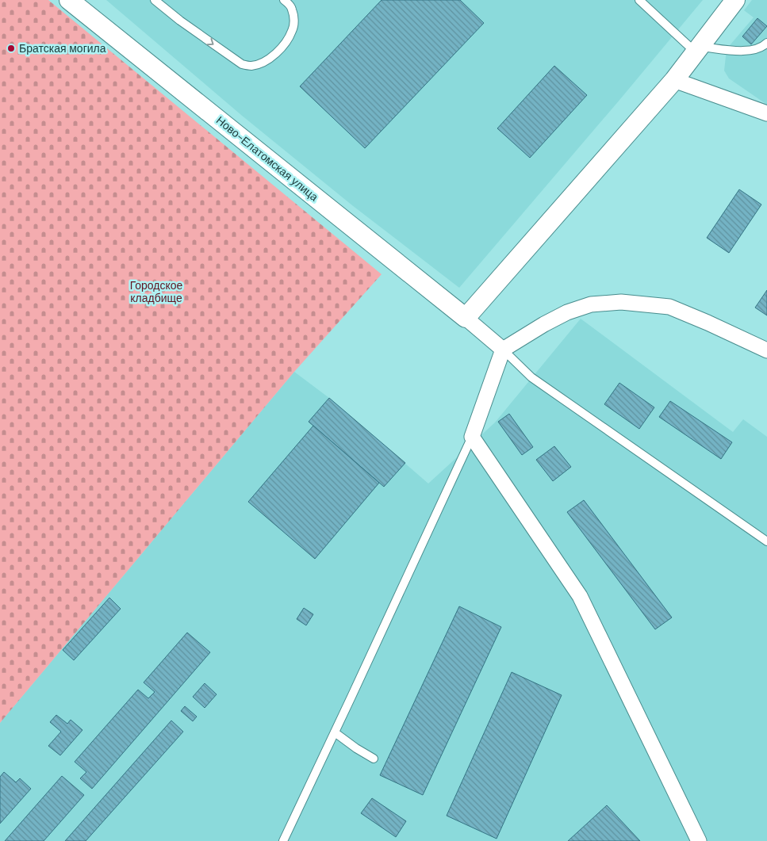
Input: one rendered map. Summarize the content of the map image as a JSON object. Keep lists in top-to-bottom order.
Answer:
{
  "streets": {
    "street": ["Ново-Елатомская улица"]
  },
  "parks": ["Городское кладбище"],
  "places": ["Братская могила"]
}
